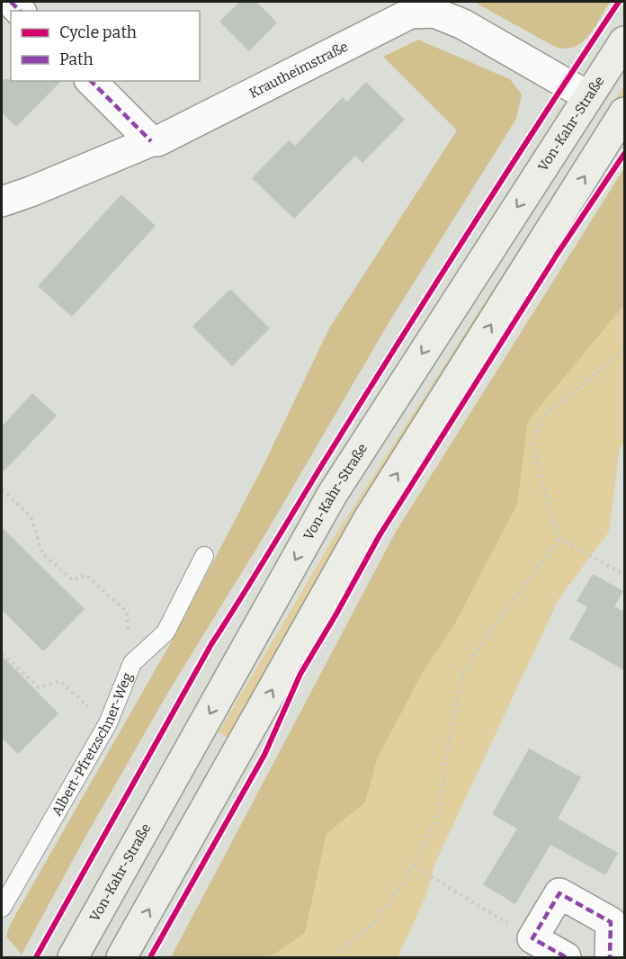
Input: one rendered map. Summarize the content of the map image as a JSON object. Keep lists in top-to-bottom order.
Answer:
{
  "streets": {
    "main road": ["Von-Kahr-Straße"],
    "street": ["Krautheimstraße"],
    "lane": ["Albert-Pfretzschner-Weg"]
  },
  "crossings": [
    ["Krautheimstraße", "Von-Kahr-Straße"]
  ],
  "legend": ["Cycle path", "Path"]
}
